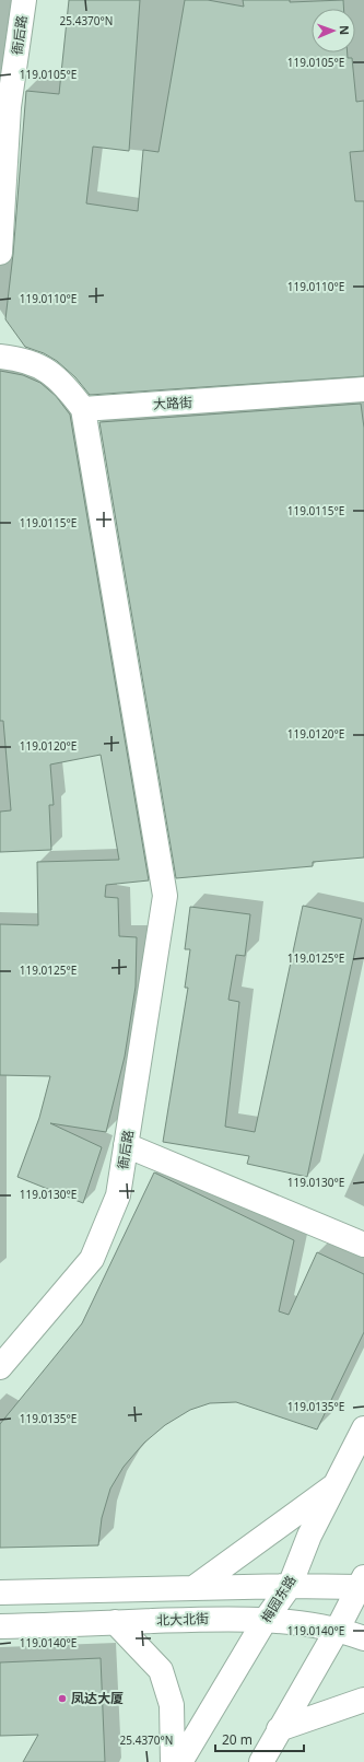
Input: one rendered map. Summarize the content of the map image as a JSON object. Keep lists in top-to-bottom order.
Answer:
{
  "streets": {
    "main road": [
      "衙后路",
      "大路街",
      "梅园东路",
      "北大北街"
    ]
  },
  "crossings": [
    ["衙后路", "大路街"],
    ["梅园东路", "北大北街"]
  ],
  "places": ["凤达大厦"],
  "scale_bar": "20 m",
  "north": "right",
  "coordinates": [
    "25.4370°N",
    "119.0105°E",
    "119.0110°E",
    "119.0115°E",
    "119.0120°E",
    "119.0125°E",
    "119.0130°E",
    "119.0135°E",
    "119.0140°E"
  ]
}
